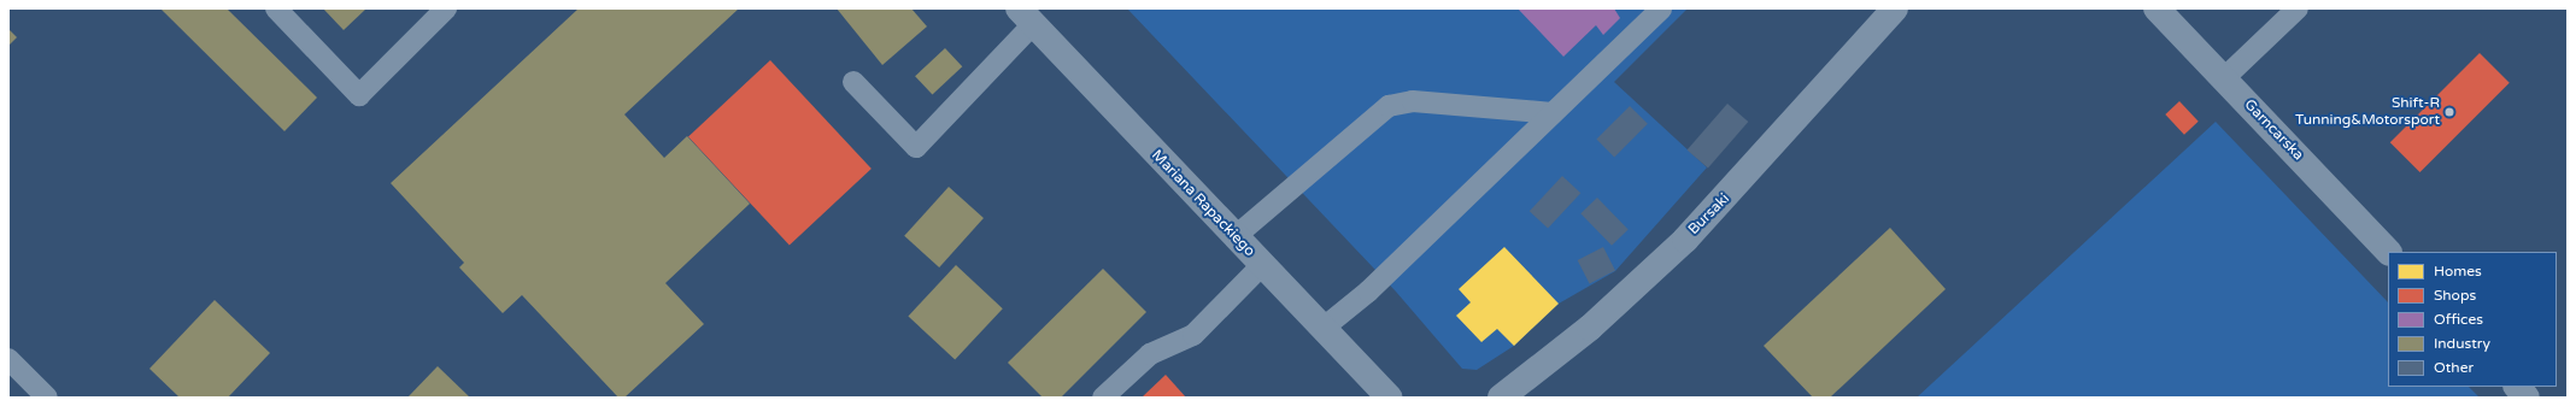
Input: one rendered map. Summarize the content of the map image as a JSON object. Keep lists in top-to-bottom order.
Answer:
{
  "streets": {
    "street": ["Garncarska", "Mariana Rapackiego", "Bursaki"]
  },
  "places": ["Shift-R Tunning&Motorsport"],
  "legend": [
    "Homes",
    "Shops",
    "Offices",
    "Industry",
    "Other"
  ]
}
